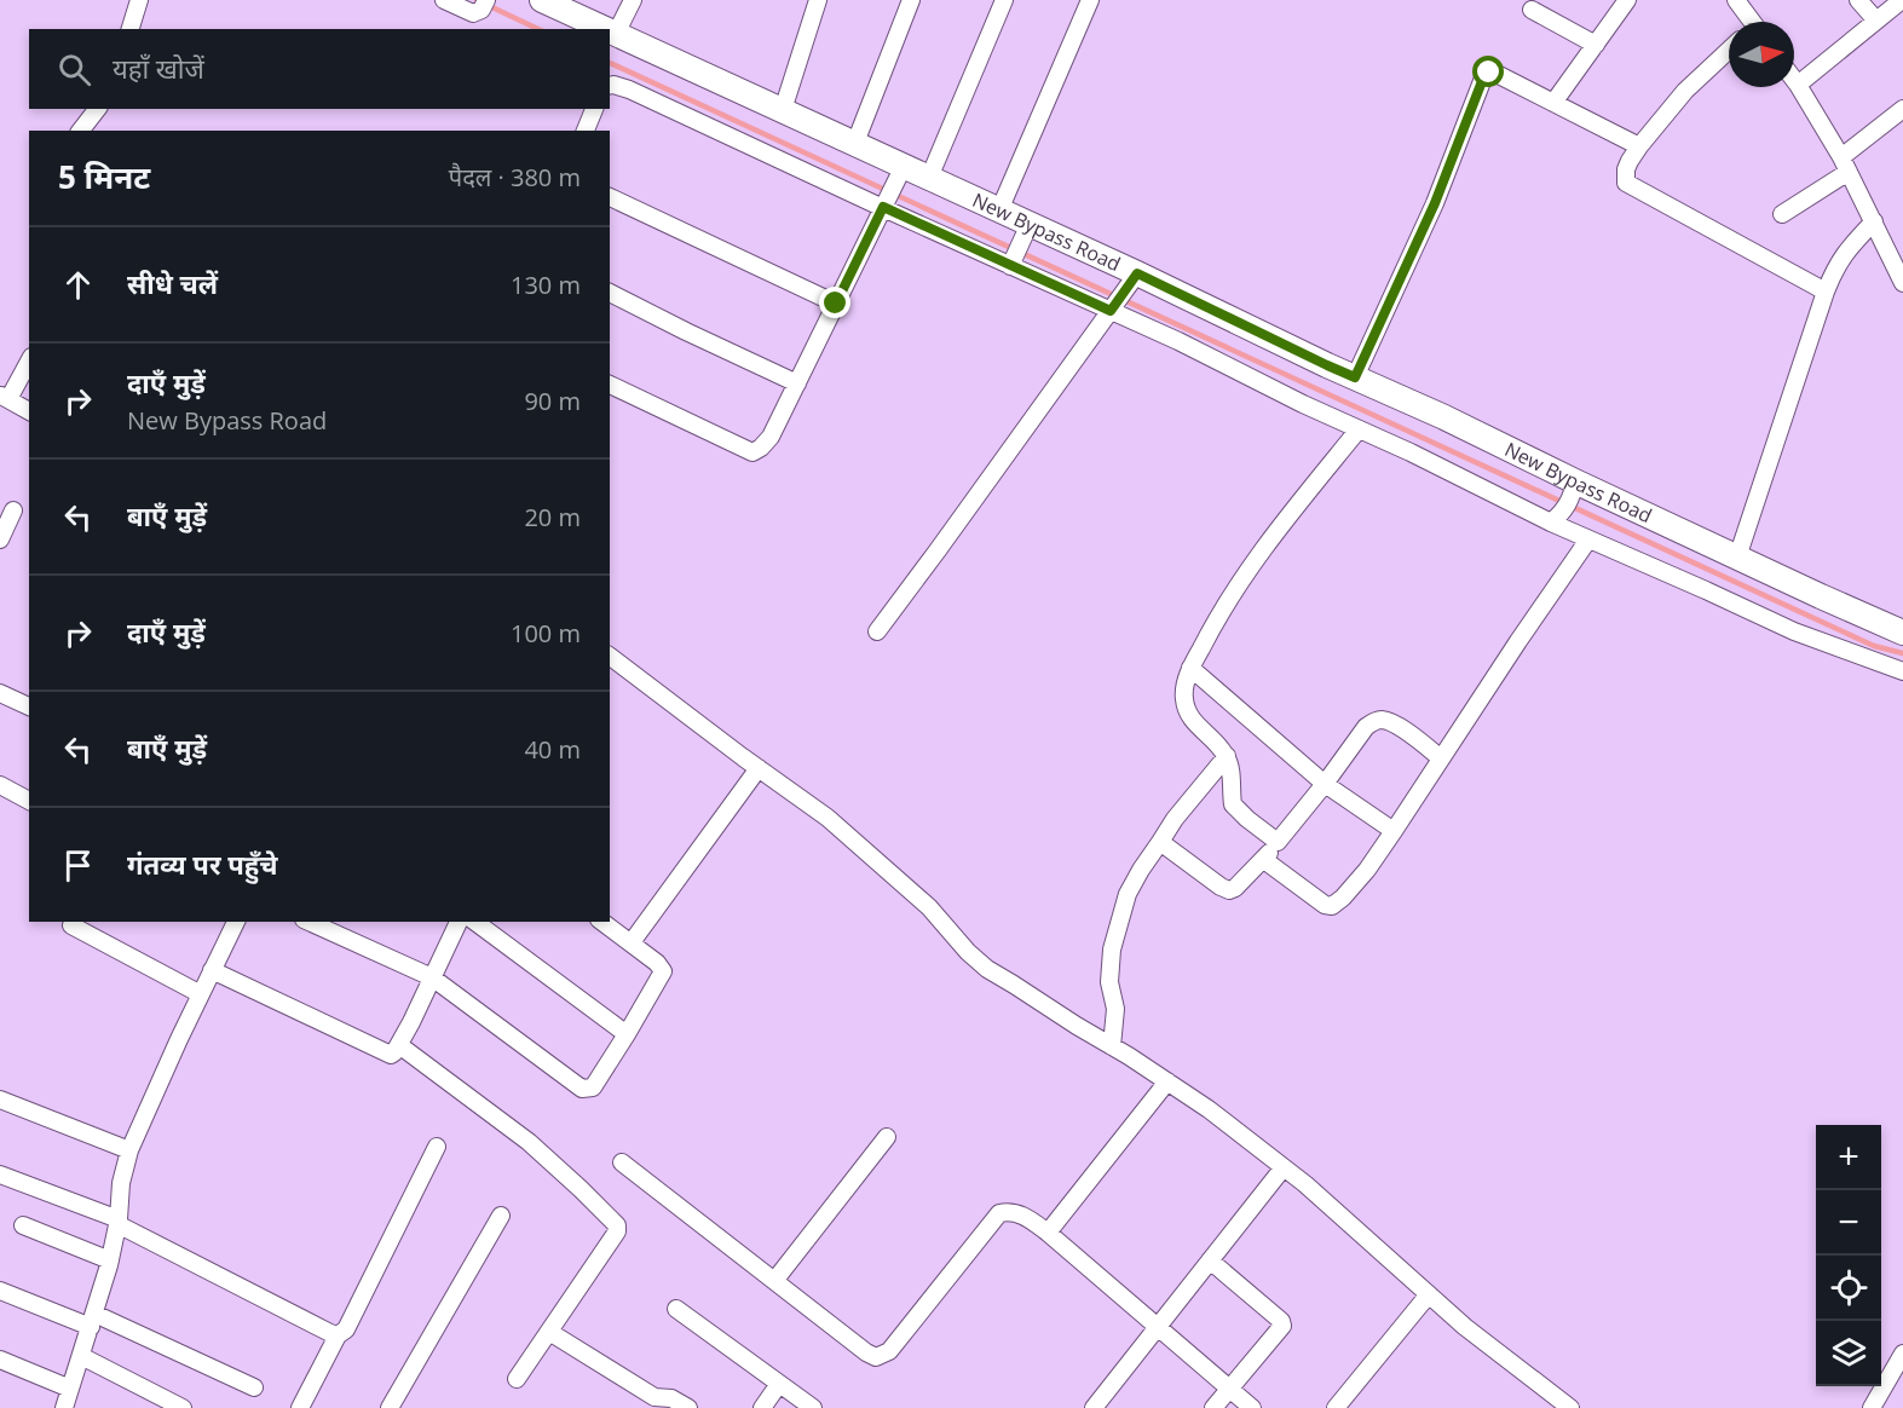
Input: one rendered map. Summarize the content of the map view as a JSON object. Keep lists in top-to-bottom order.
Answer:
{
  "streets": {
    "main road": ["New Bypass Road"]
  },
  "north": "right",
  "page": {
    "search": "यहाँ खोजें",
    "heading": ["5 मिनट", "पैदल · 380 m"],
    "list": [
      ["सीधे चलें", "130 m"],
      ["दाएँ मुड़ें", "New Bypass Road", "90 m"],
      ["बाएँ मुड़ें", "20 m"],
      ["दाएँ मुड़ें", "100 m"],
      ["बाएँ मुड़ें", "40 m"],
      "गंतव्य पर पहुँचे"
    ],
    "map_buttons": ["+", "−"]
  }
}
